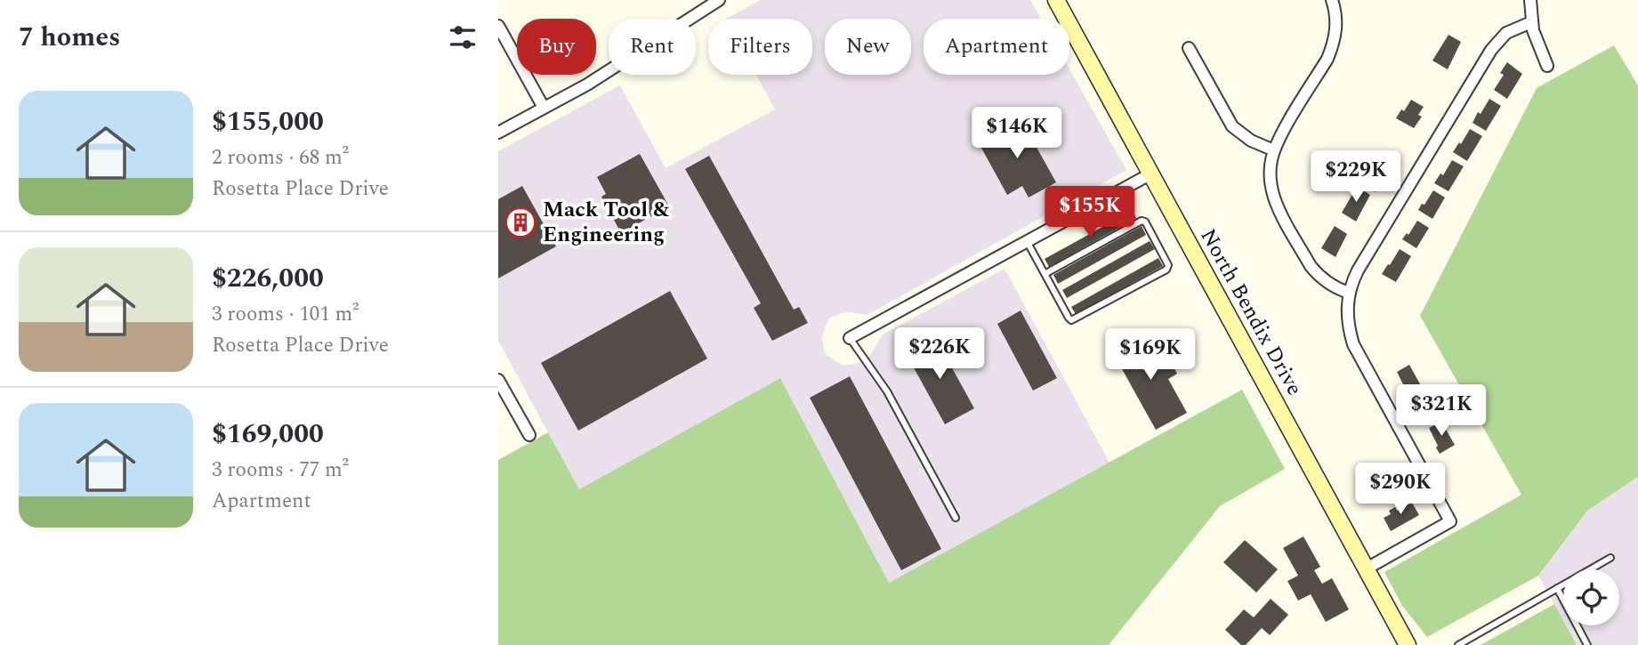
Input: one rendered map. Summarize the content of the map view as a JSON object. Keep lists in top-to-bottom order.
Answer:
{
  "streets": {
    "street": ["North Bendix Drive"]
  },
  "places": {
    "building": ["Mack Tool & Engineering"]
  },
  "page": {
    "heading": "7 homes",
    "chip": [
      "Buy",
      "Rent",
      "Filters",
      "New",
      "Apartment"
    ],
    "list": [
      {
        "name": "$155,000",
        "note": "2 rooms · 68 m² · Rosetta Place Drive"
      },
      {
        "name": "$226,000",
        "note": "3 rooms · 101 m² · Rosetta Place Drive"
      },
      {
        "name": "$169,000",
        "note": "3 rooms · 77 m² · Apartment"
      }
    ],
    "price": [
      "$146K",
      "$229K",
      "$155K",
      "$226K",
      "$169K",
      "$321K",
      "$290K"
    ]
  }
}
